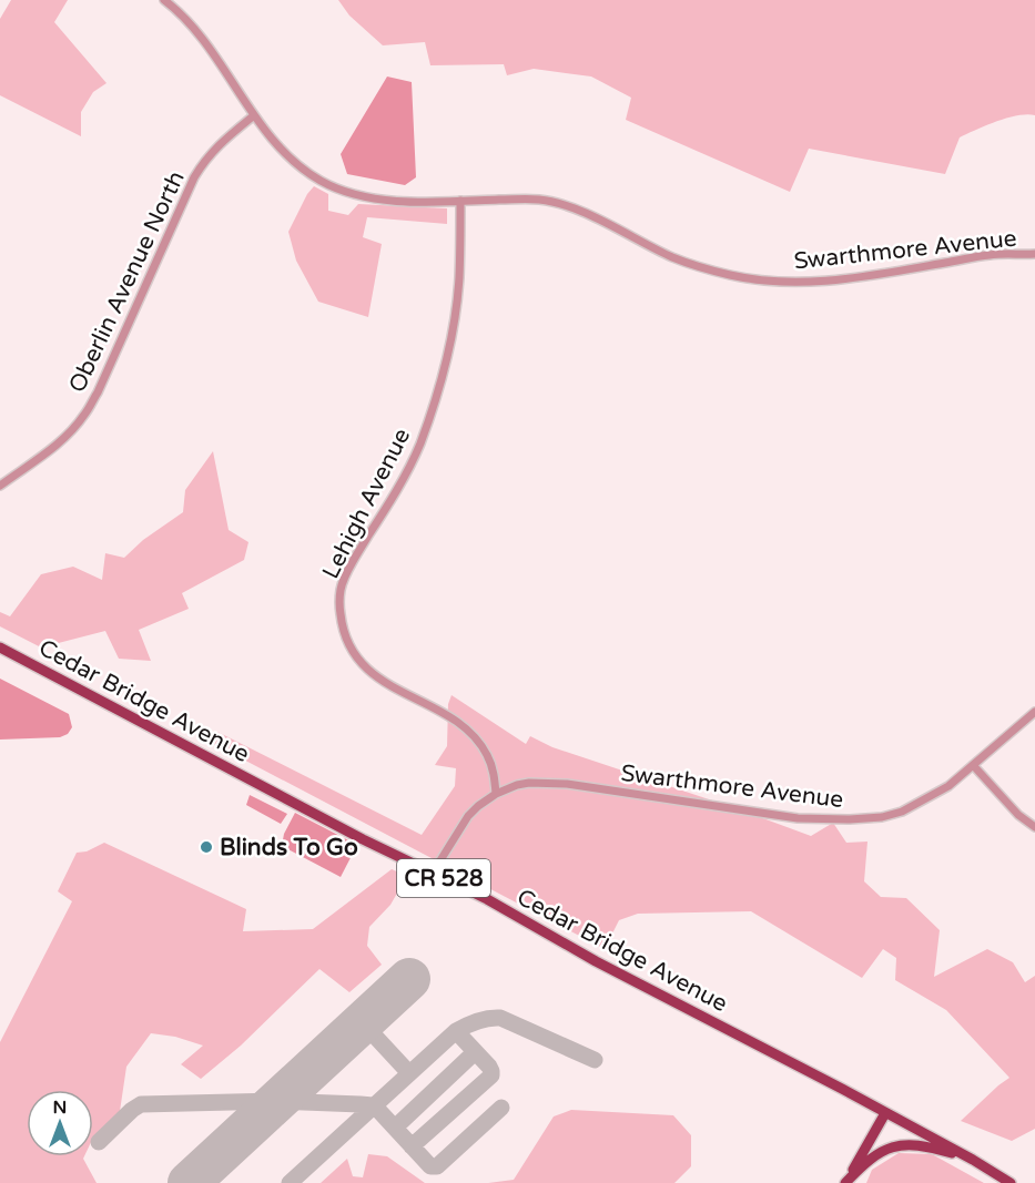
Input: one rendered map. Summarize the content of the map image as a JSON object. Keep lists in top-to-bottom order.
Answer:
{
  "streets": {
    "main road": ["Cedar Bridge Avenue", "CR 528"],
    "street": ["Swarthmore Avenue", "Oberlin Avenue North", "Lehigh Avenue"]
  },
  "crossings": [
    ["Swarthmore Avenue", "Oberlin Avenue North"],
    ["Swarthmore Avenue", "Lehigh Avenue"],
    ["Swarthmore Avenue", "Cedar Bridge Avenue"]
  ],
  "places": ["Blinds To Go"],
  "north": "top"
}
